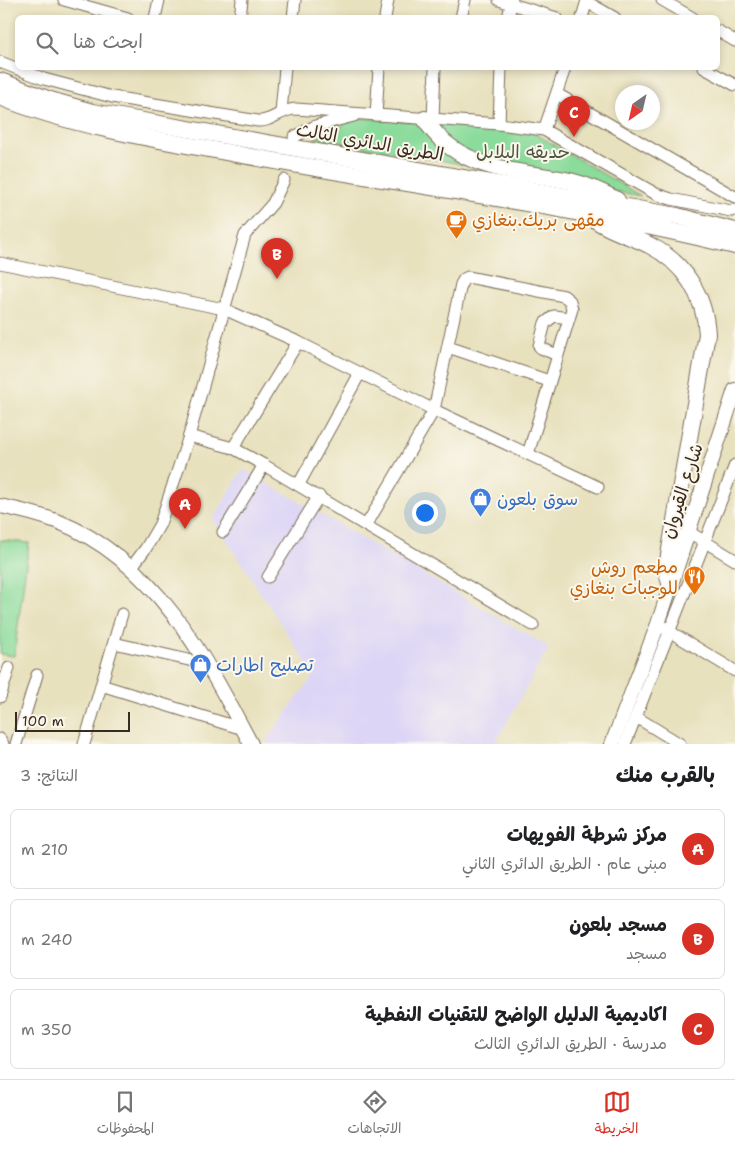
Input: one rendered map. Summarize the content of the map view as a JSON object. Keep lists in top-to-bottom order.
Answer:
{
  "streets": {
    "highway": ["الطريق الدائري الثالث"],
    "main road": ["شارع القيروان"]
  },
  "parks": ["حديقه البلابل"],
  "places": {
    "cafe": ["مقهى بريك.بنغازي"],
    "shop": ["سوق بلعون", "تصليح اطارات"],
    "restaurant": ["مطعم روش للوجبات بنغازي"]
  },
  "scale_bar": "100 m",
  "north": "bottom left",
  "page": {
    "search": "ابحث هنا",
    "pins": ["C", "B", "A"],
    "scale": "100 m",
    "heading": ["بالقرب منك", "النتائج: 3"],
    "list": [
      {
        "mark": "A",
        "name": "مركز شرطة الفويهات",
        "note": "مبنى عام · الطريق الدائري الثاني",
        "value": "210 m"
      },
      {
        "mark": "B",
        "name": "مسجد بلعون",
        "note": "مسجد",
        "value": "240 m"
      },
      {
        "mark": "C",
        "name": "اكاديمية الدليل الواضح للتقنيات النفطية",
        "note": "مدرسة · الطريق الدائري الثالث",
        "value": "350 m"
      }
    ],
    "nav": ["الخريطة", "الاتجاهات", "المحفوظات"]
  }
}
